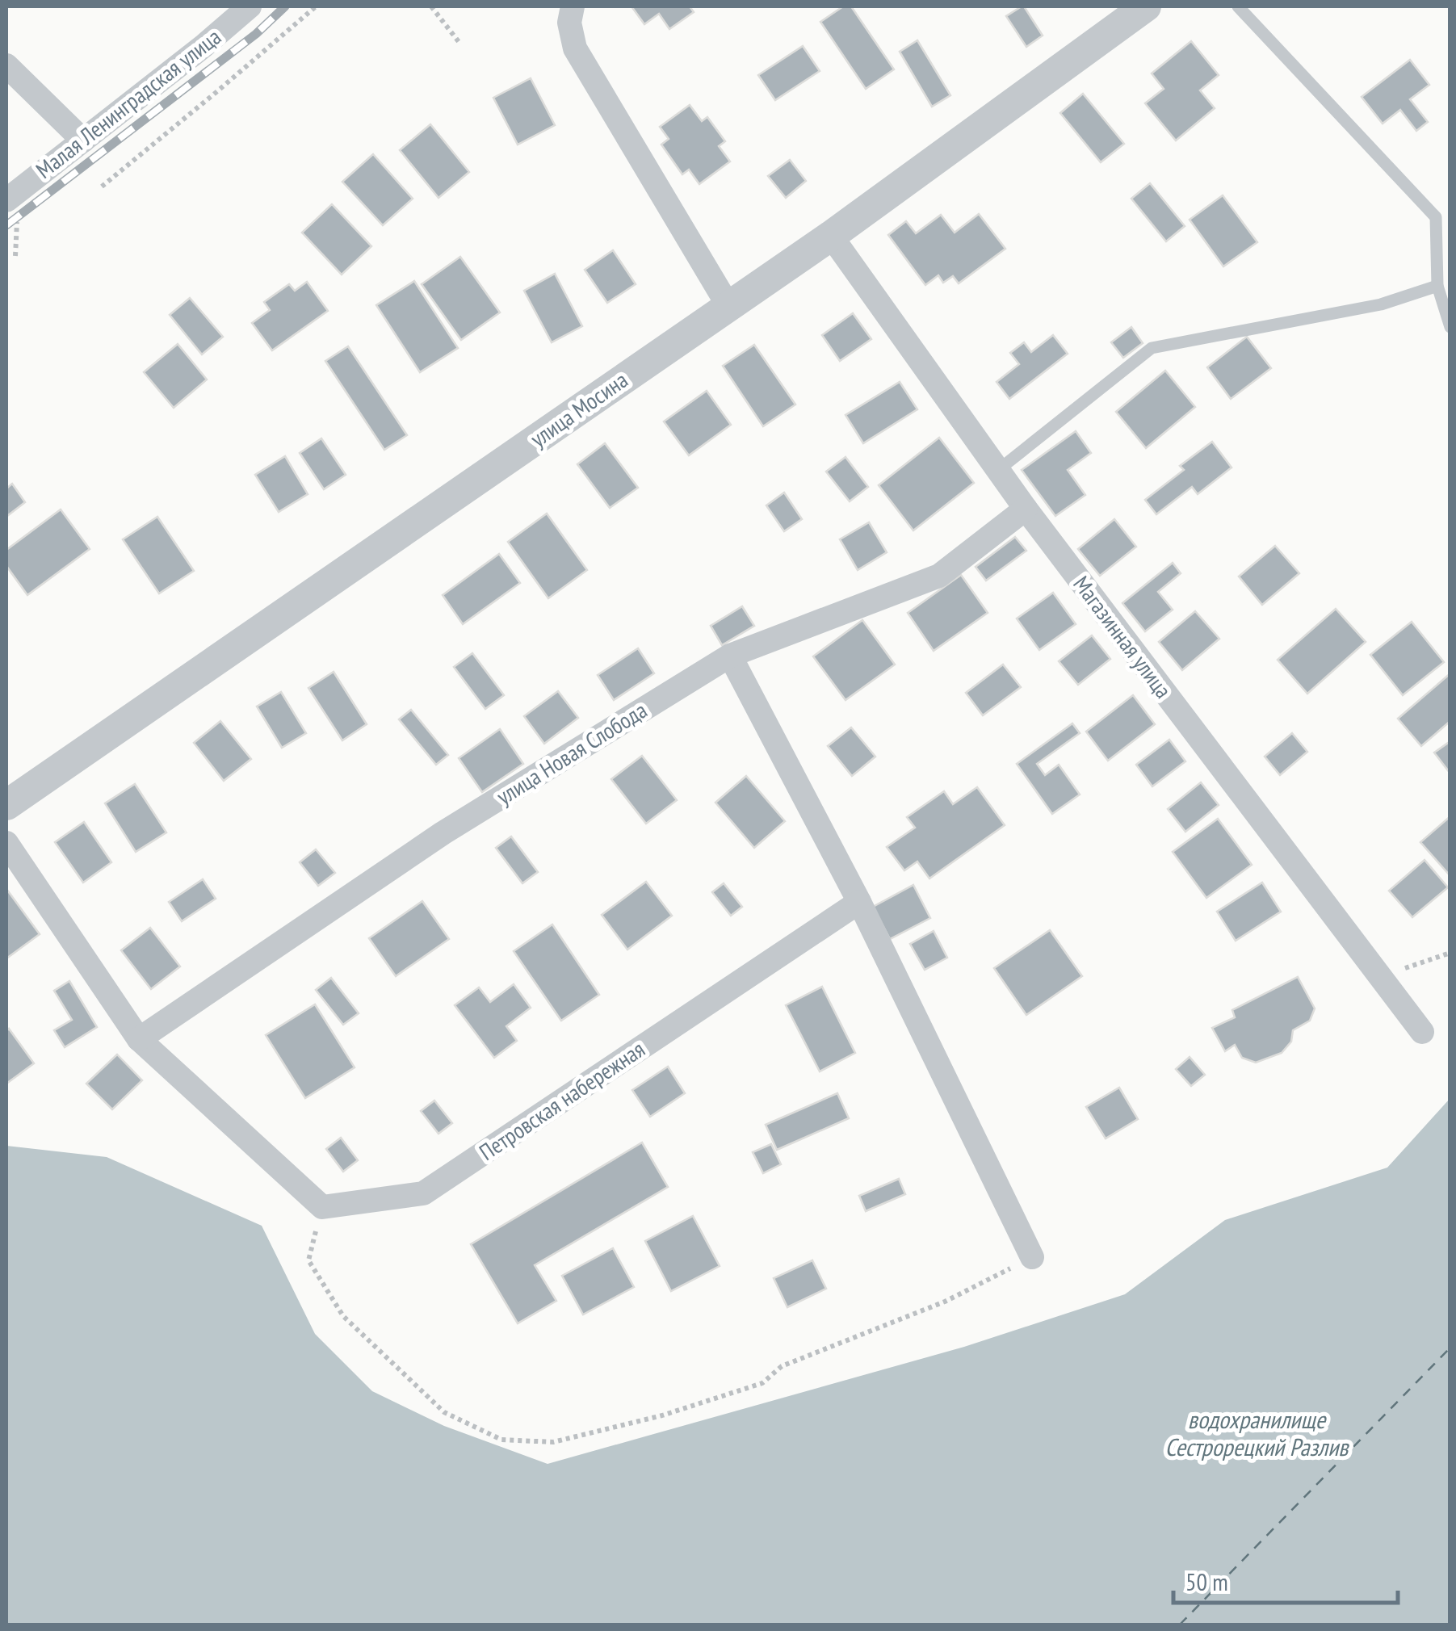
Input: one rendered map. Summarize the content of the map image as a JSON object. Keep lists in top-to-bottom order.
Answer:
{
  "streets": {
    "street": [
      "Малая Ленинградская улица",
      "улица Мосина",
      "Магазинная улица",
      "улица Новая Слобода",
      "Петровская набережная"
    ]
  },
  "crossings": [
    ["улица Мосина", "Магазинная улица"],
    ["Магазинная улица", "улица Новая Слобода"]
  ],
  "water": ["водохранилище Сестрорецкий Разлив"],
  "scale_bar": "50 m"
}
